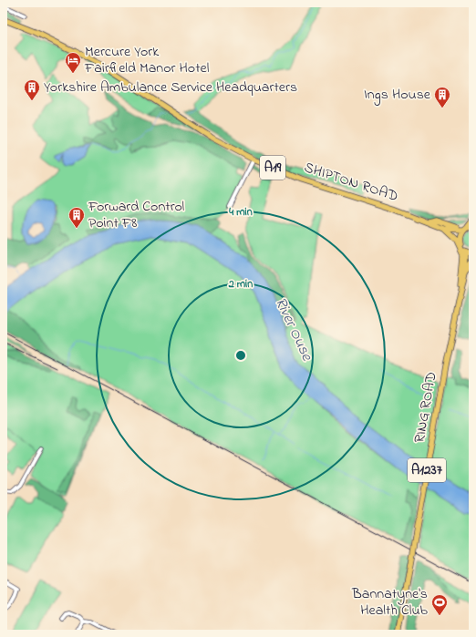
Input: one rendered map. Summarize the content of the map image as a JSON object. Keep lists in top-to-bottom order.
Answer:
{
  "streets": {
    "highway": [
      "A19",
      "SHIPTON ROAD",
      "RING ROAD",
      "A1237"
    ]
  },
  "crossings": [
    ["SHIPTON ROAD", "RING ROAD"]
  ],
  "water": ["River Ouse"],
  "places": {
    "hotel": ["Mercure York Fairfield Manor Hotel"],
    "building": ["Yorkshire Ambulance Service Headquarters", "Ings House", "Forward Control Point F8"],
    "sports": ["Bannatyne's Health Club"]
  },
  "rings": ["4 min", "2 min"]
}
